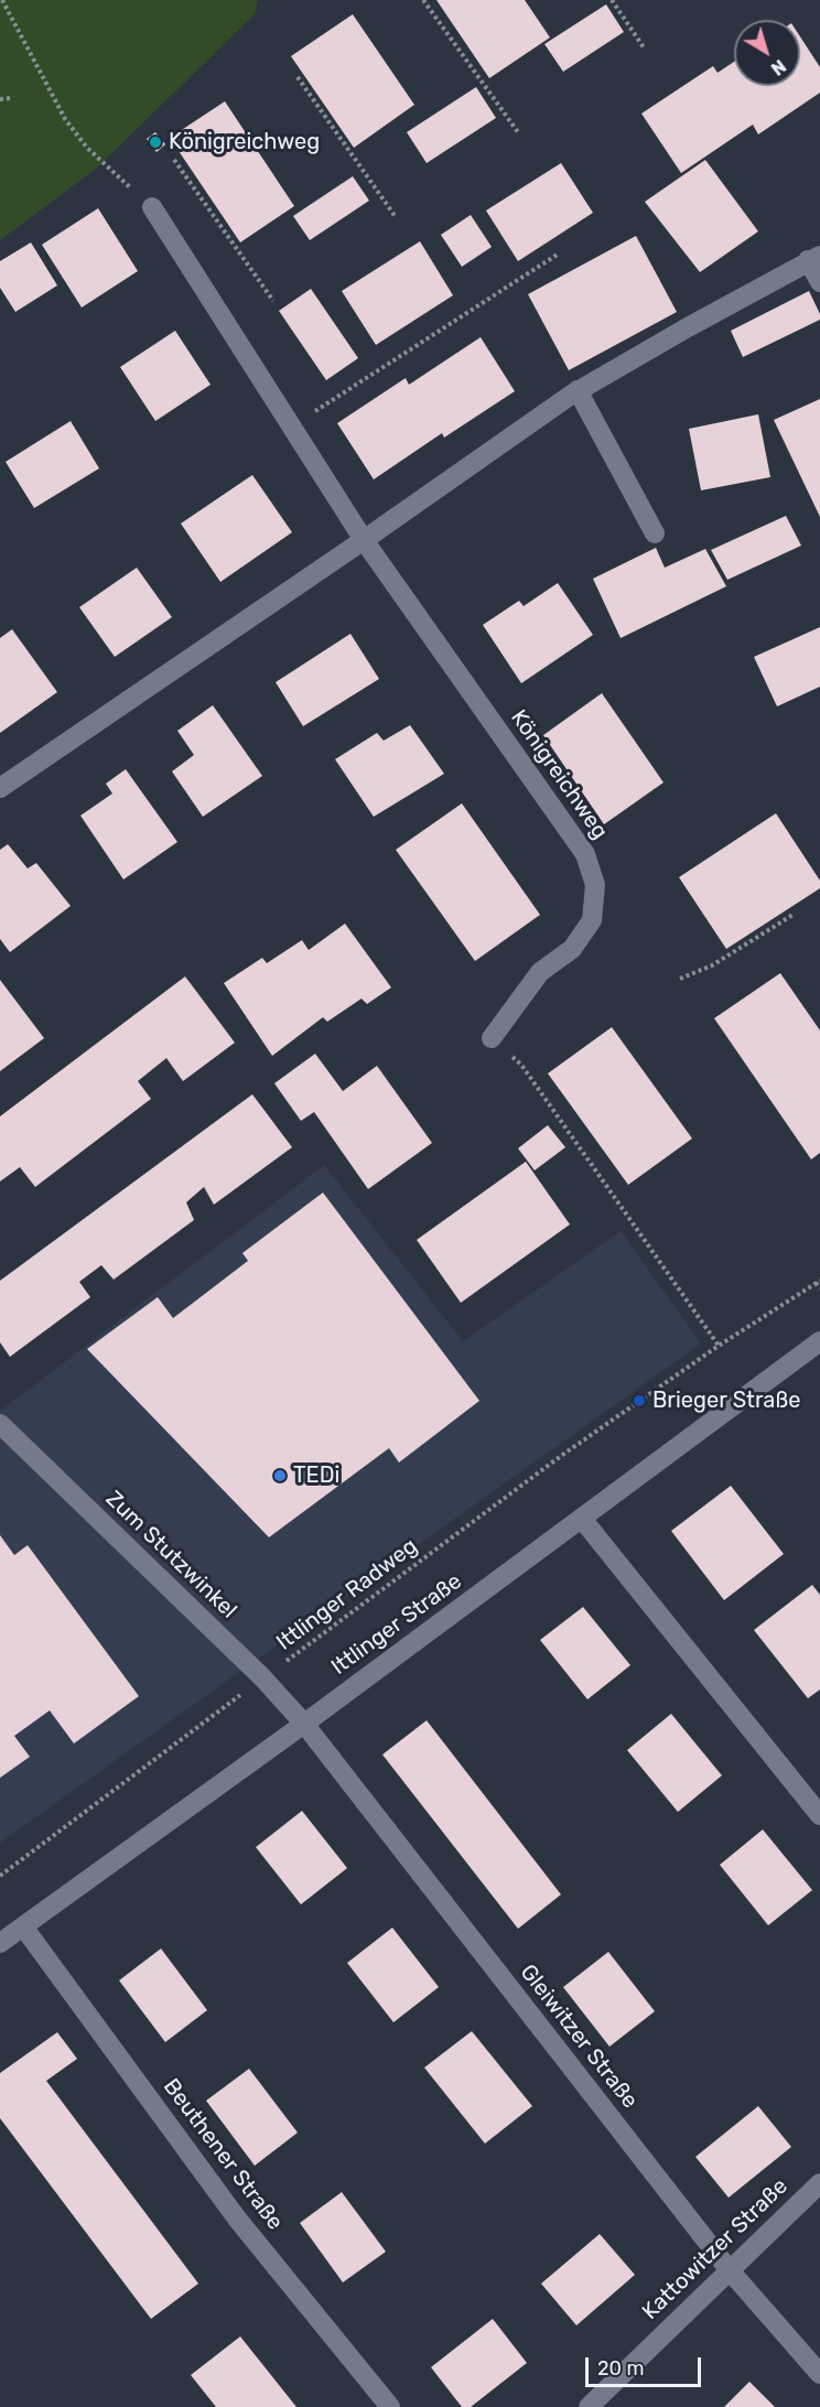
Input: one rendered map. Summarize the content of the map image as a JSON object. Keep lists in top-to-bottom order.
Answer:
{
  "streets": {
    "street": [
      "Königreichweg",
      "Zum Stutzwinkel",
      "Ittlinger Straße",
      "Gleiwitzer Straße",
      "Beuthener Straße",
      "Kattowitzer Straße"
    ],
    "path": ["Ittlinger Radweg"]
  },
  "crossings": [
    ["Zum Stutzwinkel", "Ittlinger Radweg"],
    ["Zum Stutzwinkel", "Ittlinger Straße"],
    ["Zum Stutzwinkel", "Gleiwitzer Straße"],
    ["Ittlinger Straße", "Gleiwitzer Straße"],
    ["Ittlinger Straße", "Beuthener Straße"],
    ["Gleiwitzer Straße", "Kattowitzer Straße"]
  ],
  "places": ["Königreichweg", "Brieger Straße", "TEDi"],
  "scale_bar": "20 m",
  "north": "bottom right"
}
